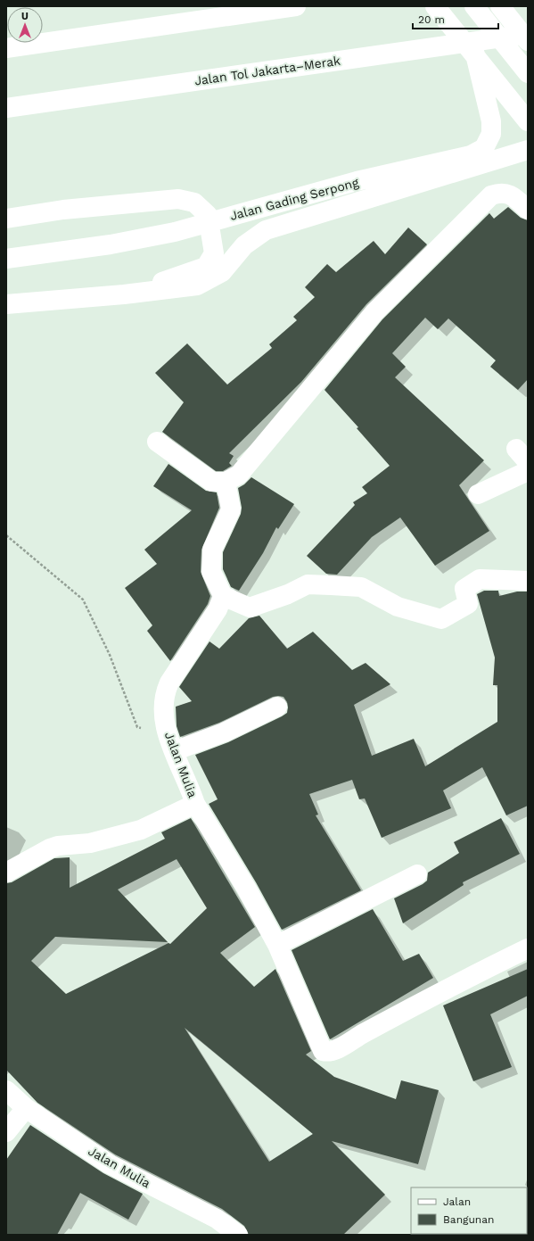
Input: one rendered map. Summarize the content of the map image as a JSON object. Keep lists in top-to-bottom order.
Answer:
{
  "streets": {
    "main road": ["Jalan Tol Jakarta–Merak", "Jalan Gading Serpong", "Jalan Mulia"]
  },
  "legend": ["Jalan", "Bangunan"],
  "scale_bar": "20 m",
  "north": "top"
}
